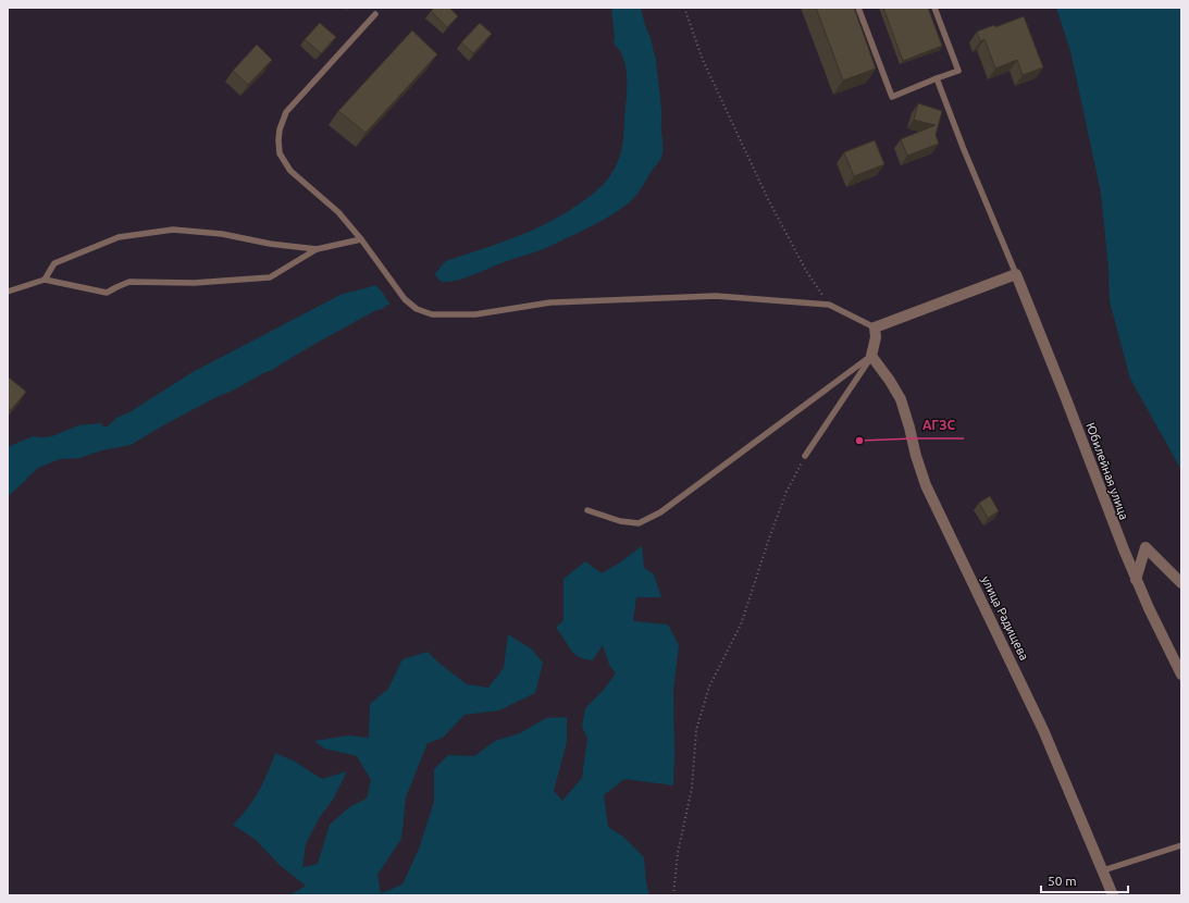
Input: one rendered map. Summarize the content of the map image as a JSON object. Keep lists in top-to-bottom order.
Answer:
{
  "streets": {
    "street": ["Юбилейная улица", "улица Радищева"]
  },
  "places": ["АГЗС"],
  "scale_bar": "50 m"
}
